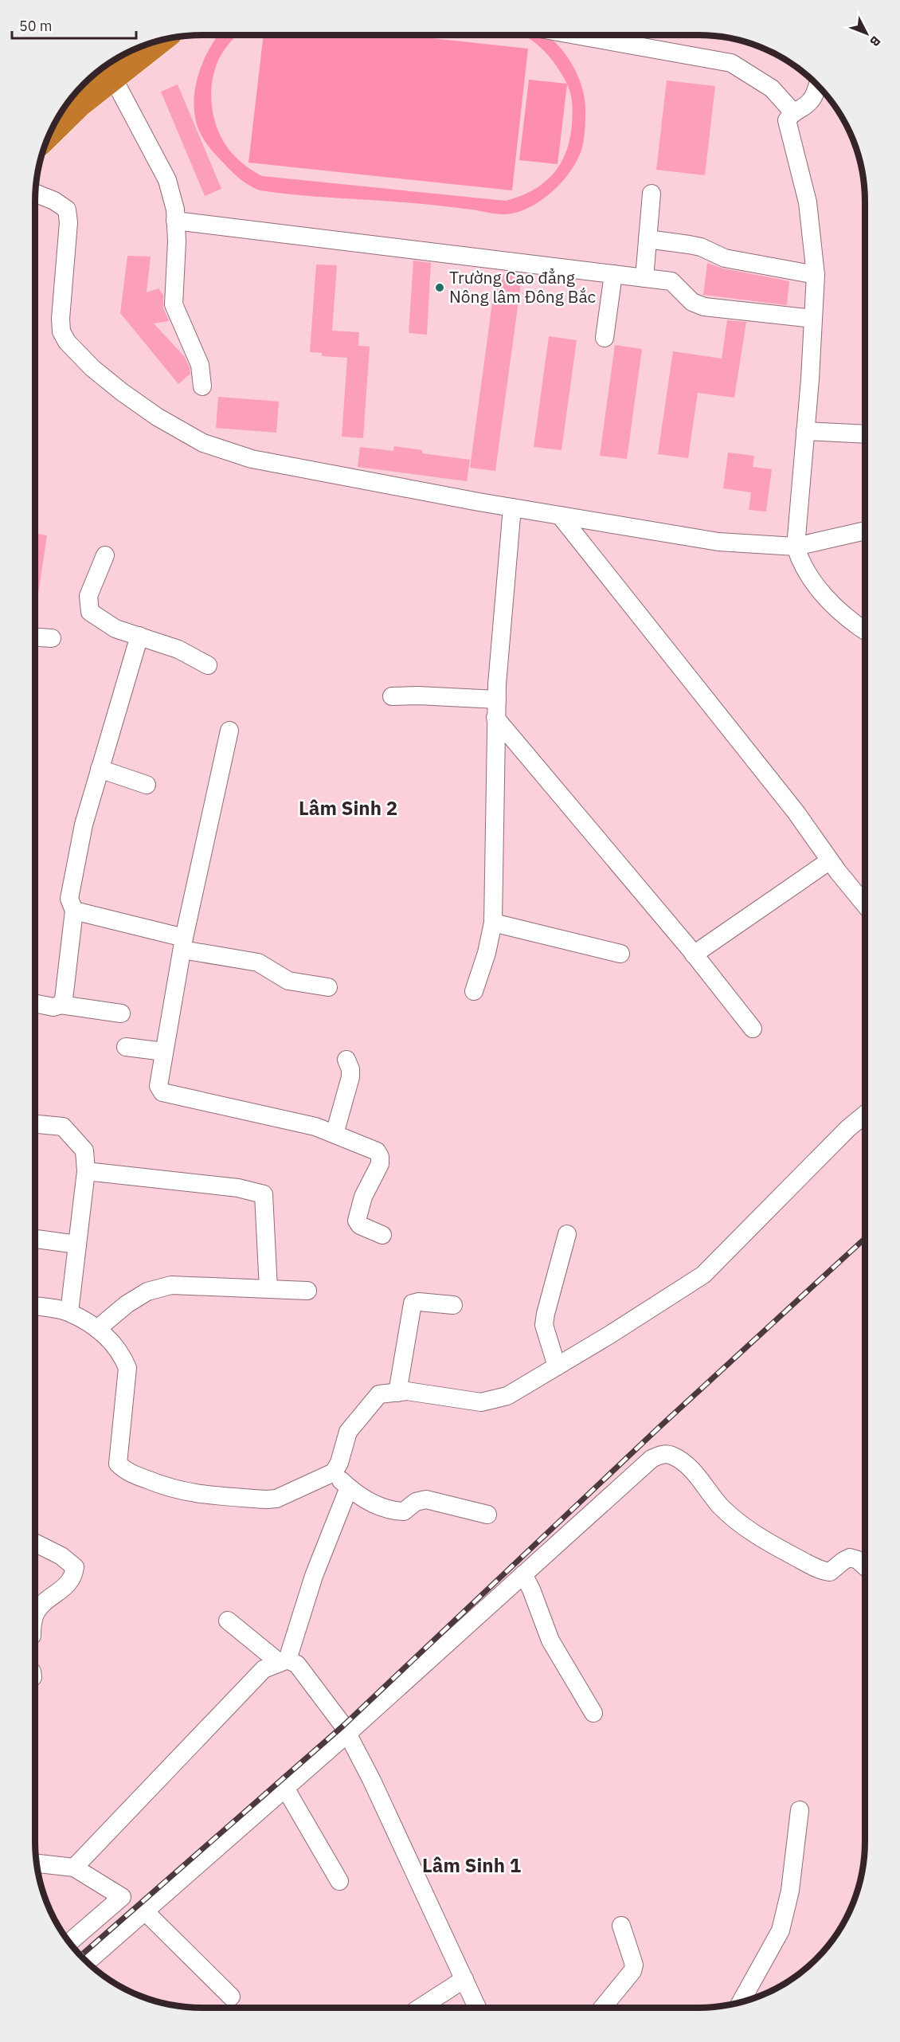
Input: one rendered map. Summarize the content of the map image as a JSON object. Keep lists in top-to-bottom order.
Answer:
{
  "districts": ["Lâm Sinh 2", "Lâm Sinh 1"],
  "places": ["Trường Cao đẳng Nông lâm Đông Bắc"],
  "scale_bar": "50 m",
  "north": "bottom right"
}
